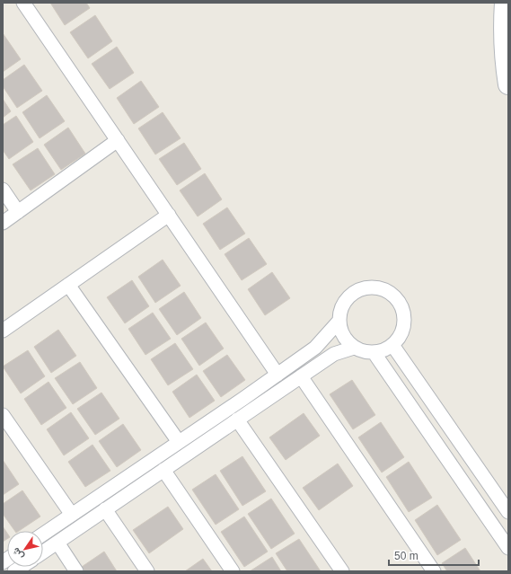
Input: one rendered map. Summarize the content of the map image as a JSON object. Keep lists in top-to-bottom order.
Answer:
{
  "scale_bar": "50 m",
  "north": "bottom left"
}
